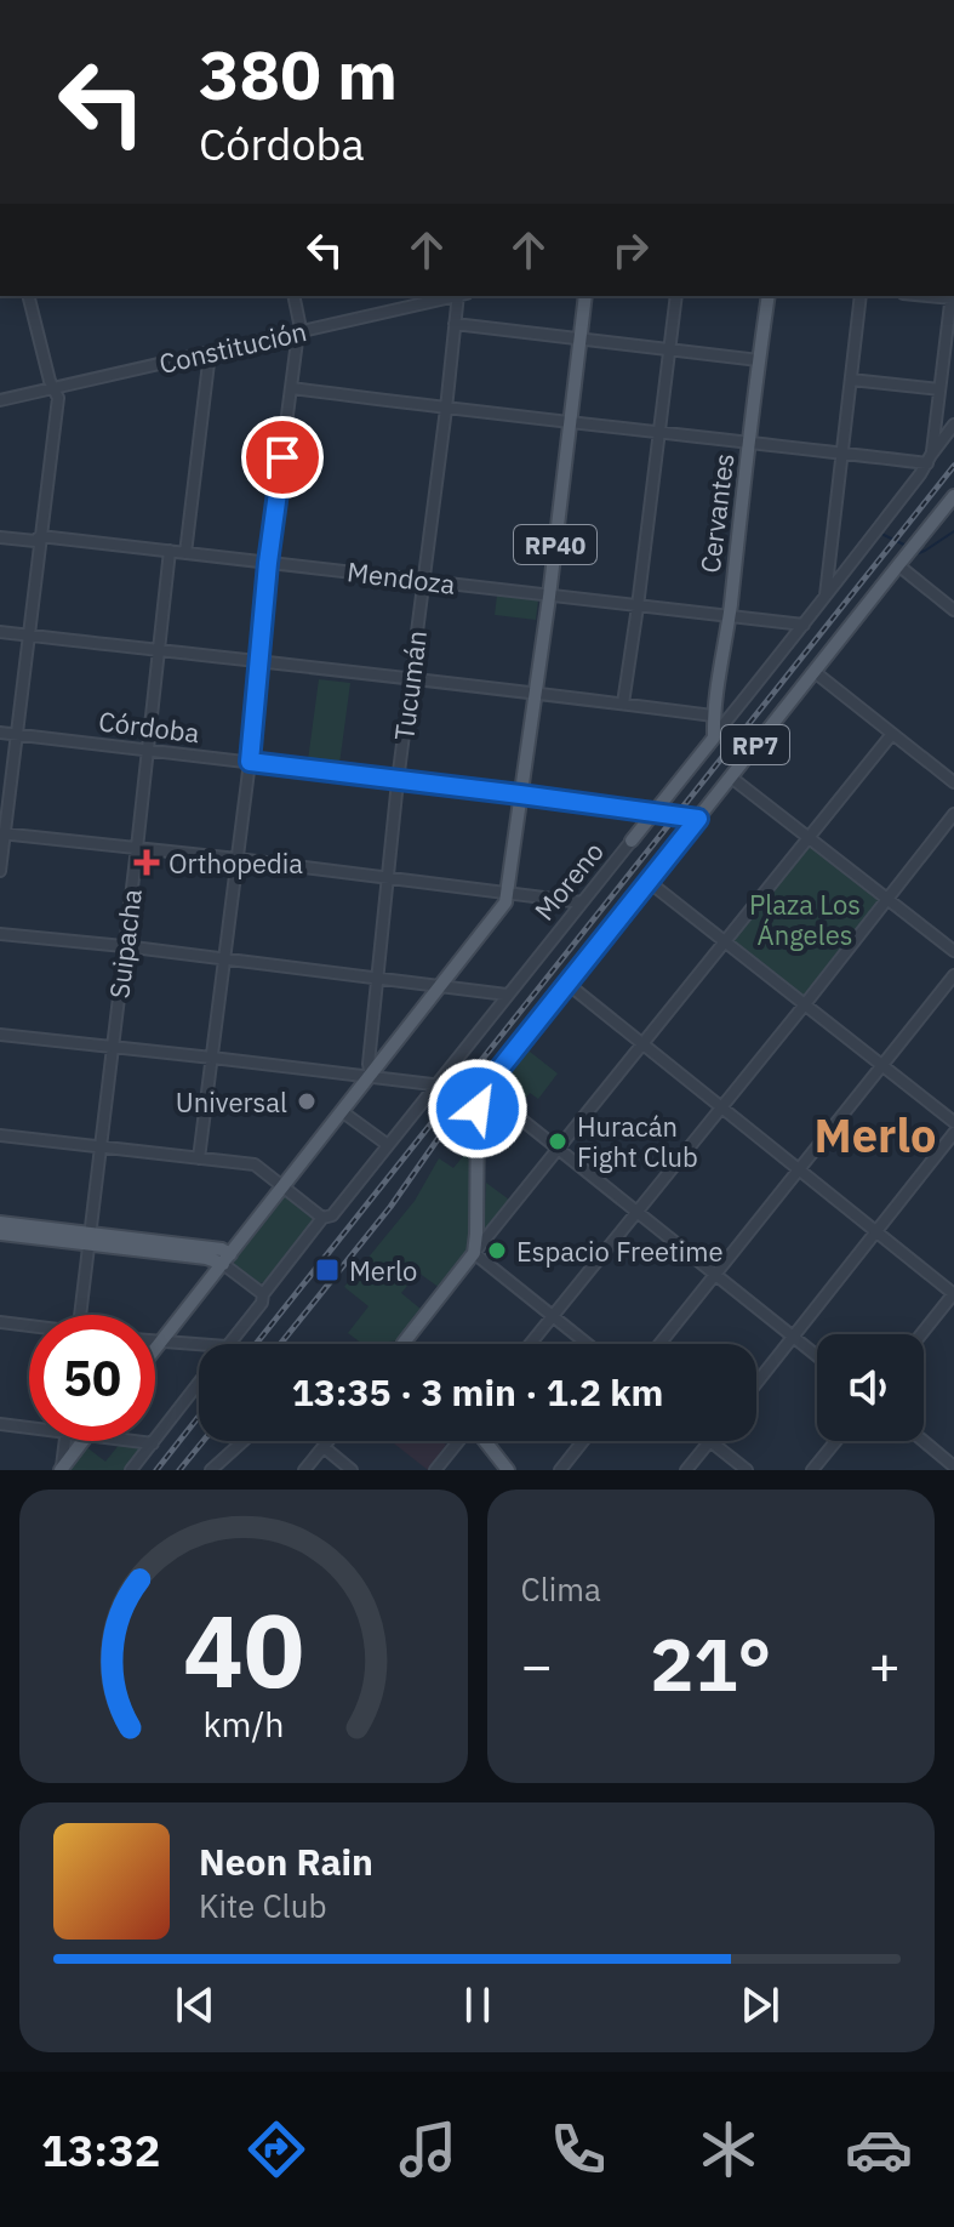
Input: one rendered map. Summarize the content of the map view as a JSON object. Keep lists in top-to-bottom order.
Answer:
{
  "streets": {
    "main road": [
      "Cervantes",
      "RP40",
      "Córdoba",
      "RP7",
      "Moreno"
    ],
    "street": [
      "Constitución",
      "Mendoza",
      "Tucumán",
      "Suipacha"
    ]
  },
  "crossings": [
    ["Cervantes", "Mendoza"],
    ["Cervantes", "Moreno"],
    ["RP40", "Mendoza"],
    ["RP40", "Córdoba"],
    ["Mendoza", "Tucumán"],
    ["Mendoza", "Moreno"],
    ["Mendoza", "Suipacha"],
    ["Tucumán", "Córdoba"],
    ["Córdoba", "RP7"],
    ["Córdoba", "Moreno"],
    ["Córdoba", "Suipacha"]
  ],
  "districts": ["Merlo"],
  "parks": ["Plaza Los Ángeles"],
  "places": {
    "health": ["Orthopedia"],
    "other": ["Universal", "Huracán Fight Club", "Espacio Freetime"],
    "transit": ["Merlo"]
  },
  "page": {
    "turn": ["380 m", "Córdoba"],
    "limit": "50",
    "trip": "13:35 · 3 min · 1.2 km",
    "tile": "Clima",
    "heat": ["−", "21°", "+"],
    "song": ["Neon Rain", "Kite Club"],
    "tabs": "13:32",
    "gauge": ["40", "km/h"]
  }
}
